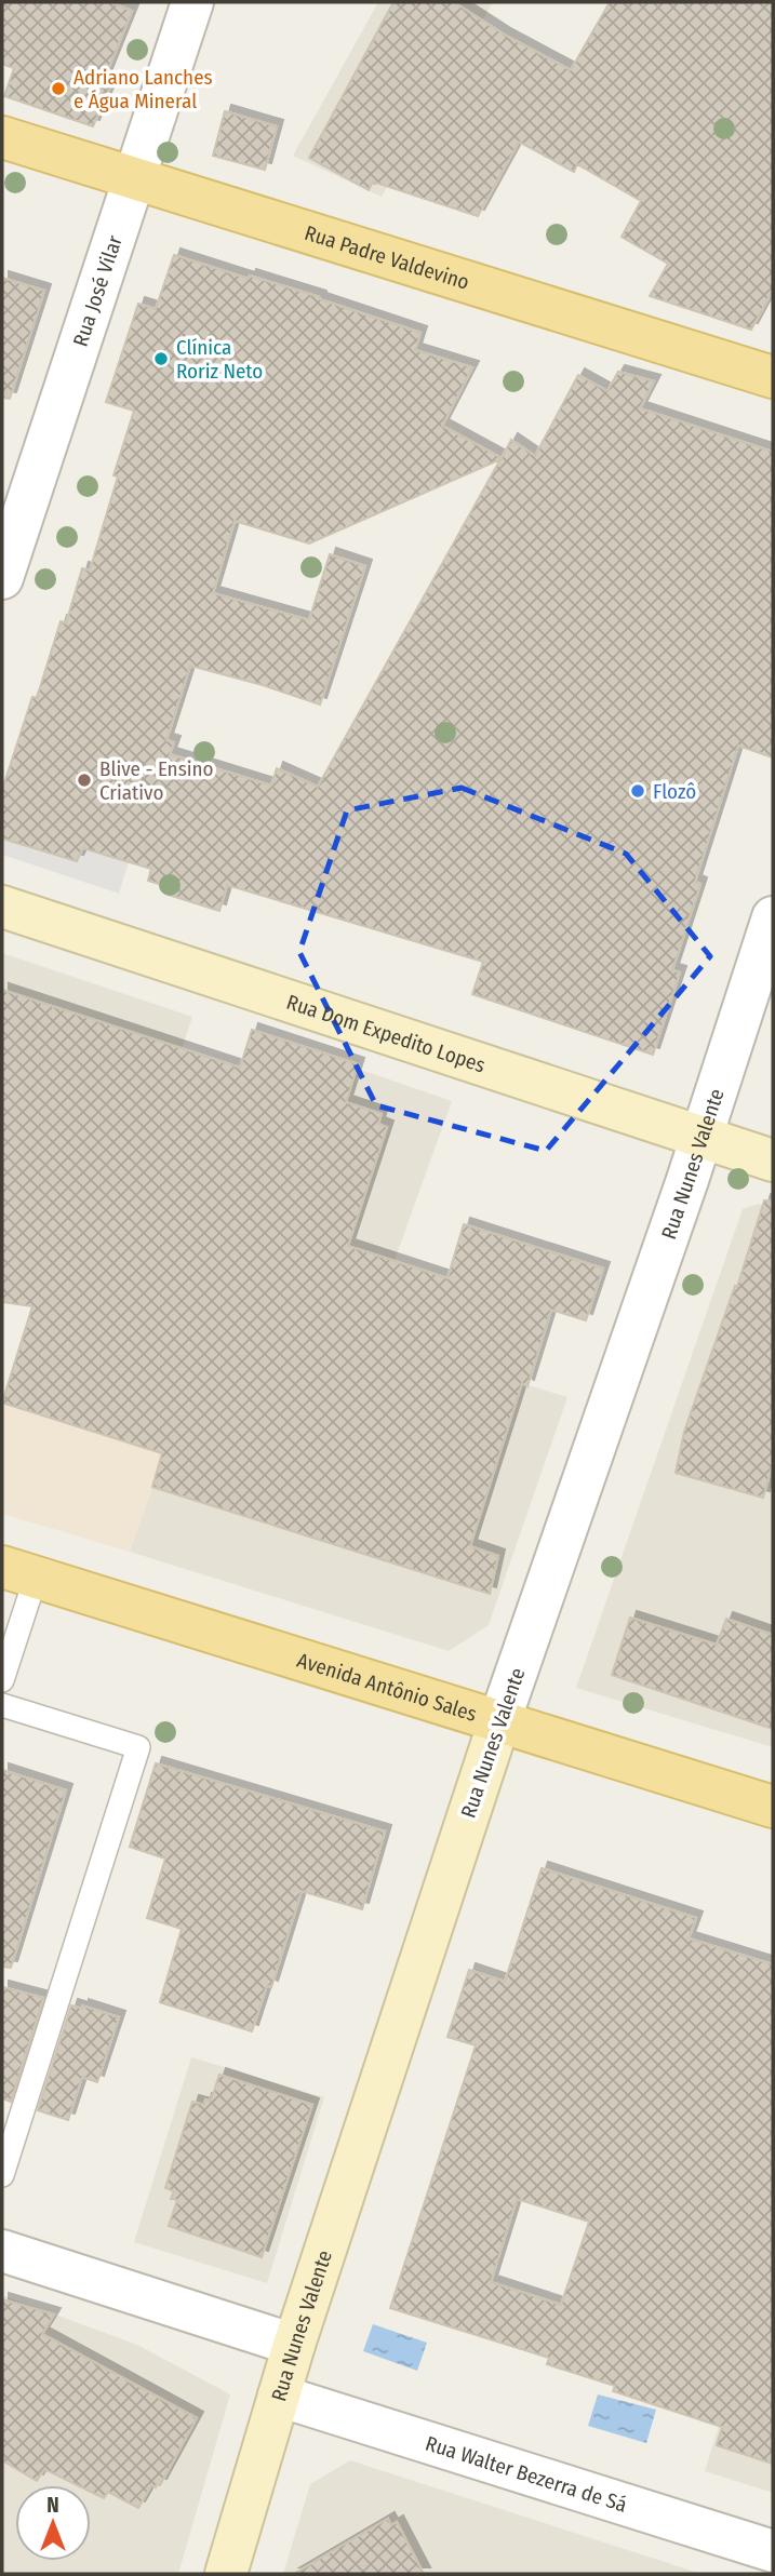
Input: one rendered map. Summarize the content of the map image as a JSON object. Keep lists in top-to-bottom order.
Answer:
{
  "streets": {
    "main road": ["Rua Padre Valdevino", "Avenida Antônio Sales"],
    "street": [
      "Rua José Vilar",
      "Rua Dom Expedito Lopes",
      "Rua Nunes Valente",
      "Rua Walter Bezerra de Sá"
    ]
  },
  "crossings": [
    ["Rua Padre Valdevino", "Rua José Vilar"],
    ["Rua Dom Expedito Lopes", "Rua Nunes Valente"],
    ["Rua Nunes Valente", "Avenida Antônio Sales"],
    ["Rua Nunes Valente", "Rua Walter Bezerra de Sá"]
  ],
  "places": [
    "Adriano Lanches e Água Mineral",
    "Clínica Roriz Neto",
    "Blive - Ensino Criativo",
    "Flozô"
  ],
  "north": "top"
}
